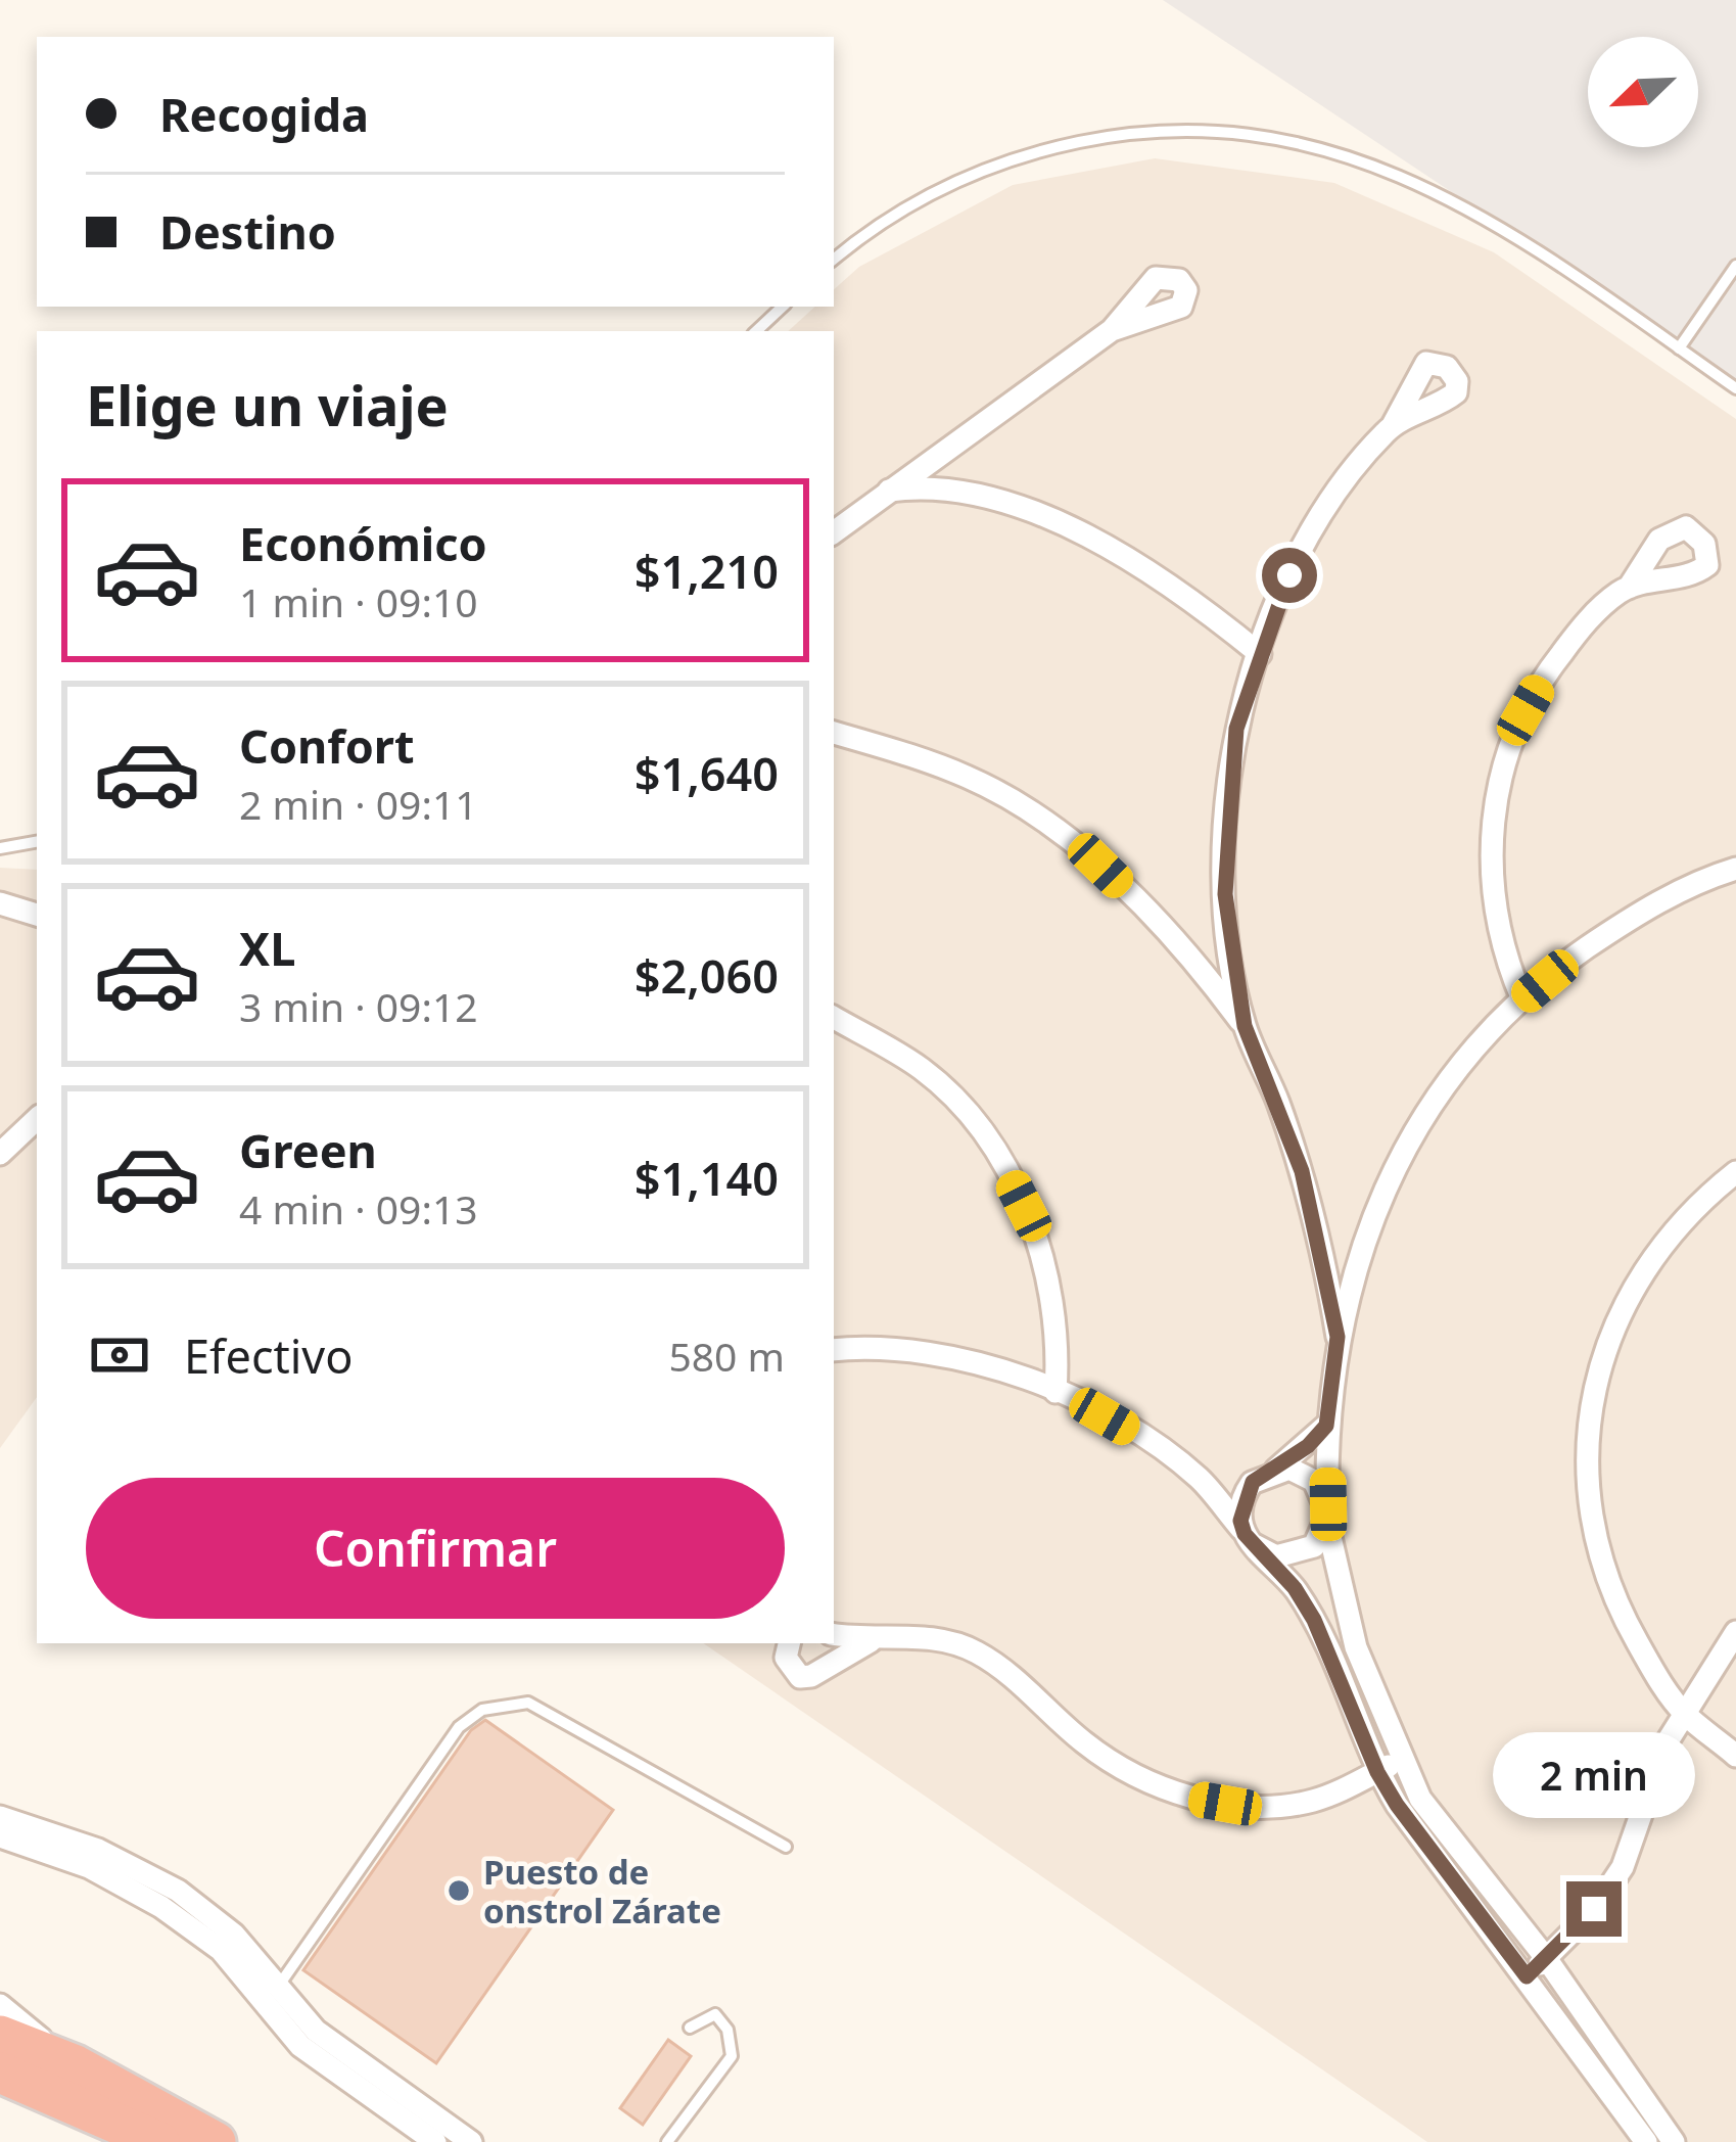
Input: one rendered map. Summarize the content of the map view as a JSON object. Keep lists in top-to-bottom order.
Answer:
{
  "places": ["Puesto de onstrol Zárate"],
  "north": "bottom left",
  "page": {
    "banner": ["Recogida", "Destino"],
    "heading": "Elige un viaje",
    "list": [
      {
        "name": "Económico",
        "note": "1 min · 09:10",
        "value": "$1,210"
      },
      {
        "name": "Confort",
        "note": "2 min · 09:11",
        "value": "$1,640"
      },
      {
        "name": "XL",
        "note": "3 min · 09:12",
        "value": "$2,060"
      },
      {
        "name": "Green",
        "note": "4 min · 09:13",
        "value": "$1,140"
      }
    ],
    "pay": ["Efectivo", "580 m"],
    "buttons": "Confirmar",
    "bubble": "2 min"
  }
}
